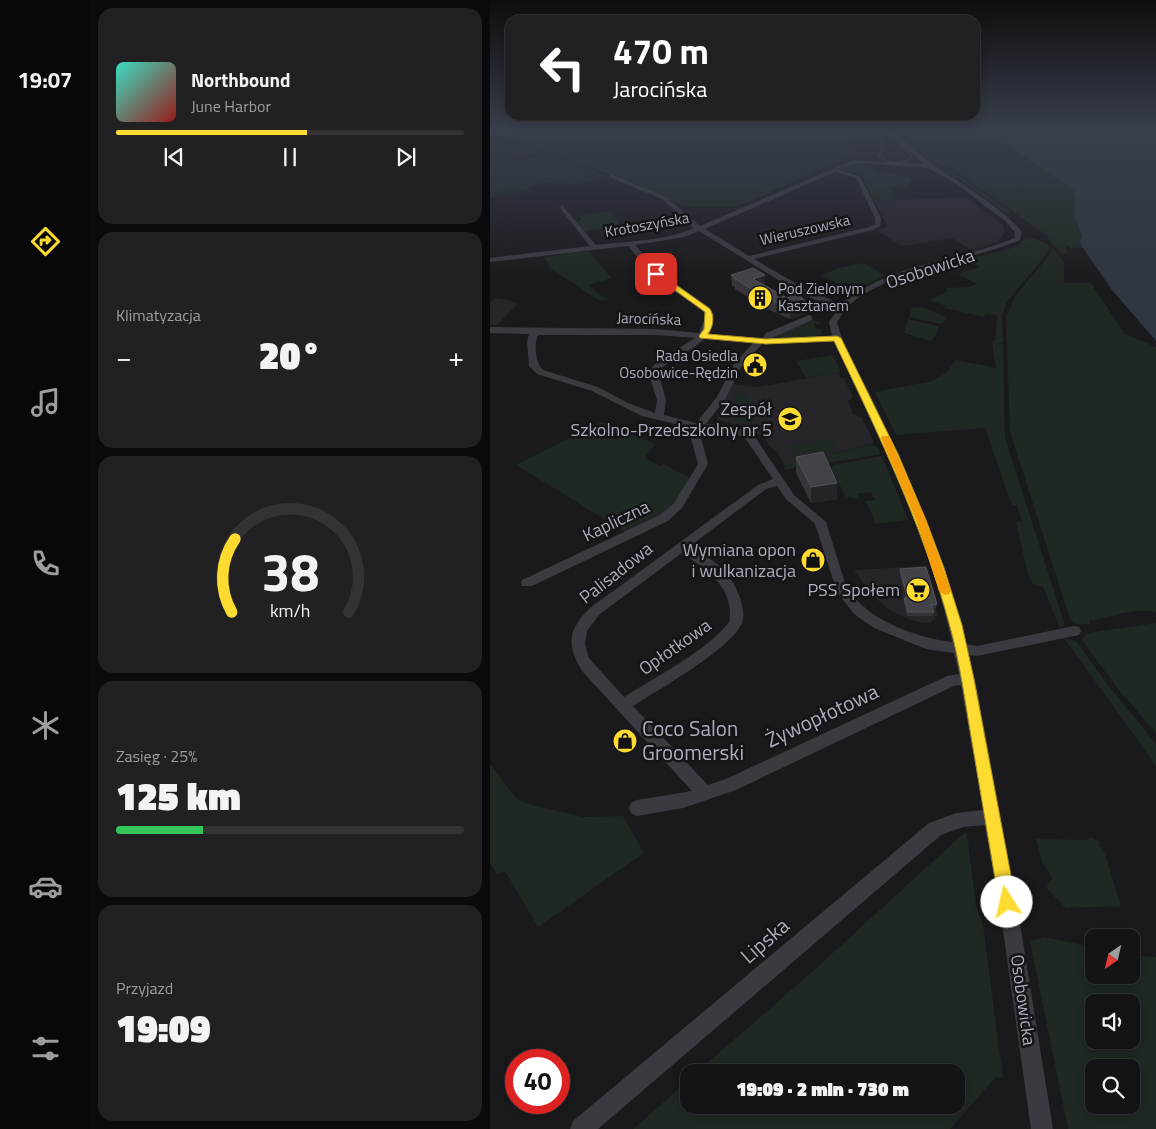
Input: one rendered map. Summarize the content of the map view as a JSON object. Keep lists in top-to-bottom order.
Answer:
{
  "streets": {
    "street": [
      "Krotoszyńska",
      "Wieruszowska",
      "Osobowicka",
      "Jarocińska",
      "Kapliczna",
      "Palisadowa",
      "Opłotkowa",
      "Żywopłotowa",
      "Lipska"
    ]
  },
  "crossings": [
    ["Osobowicka", "Jarocińska"],
    ["Osobowicka", "Żywopłotowa"],
    ["Osobowicka", "Lipska"],
    ["Palisadowa", "Opłotkowa"],
    ["Palisadowa", "Żywopłotowa"]
  ],
  "places": {
    "building": ["Pod Zielonym Kasztanem"],
    "public building": ["Rada Osiedla Osobowice-Rędzin"],
    "school or university": ["Zespół Szkolno-Przedszkolny nr 5"],
    "shop": ["Wymiana opon i wulkanizacja", "Coco Salon Groomerski"],
    "supermarket": ["PSS Społem"]
  },
  "north": "bottom left",
  "page": {
    "tabs": "19:07",
    "turn": ["470 m", "Jarocińska"],
    "song": ["Northbound", "June Harbor"],
    "tile": [
      "Klimatyzacja",
      ["Zasięg · 25%", "125 km"],
      ["Przyjazd", "19:09"]
    ],
    "heat": ["−", "20°", "+"],
    "limit": "40",
    "trip": "19:09 · 2 min · 730 m",
    "gauge": ["38", "km/h"]
  }
}
